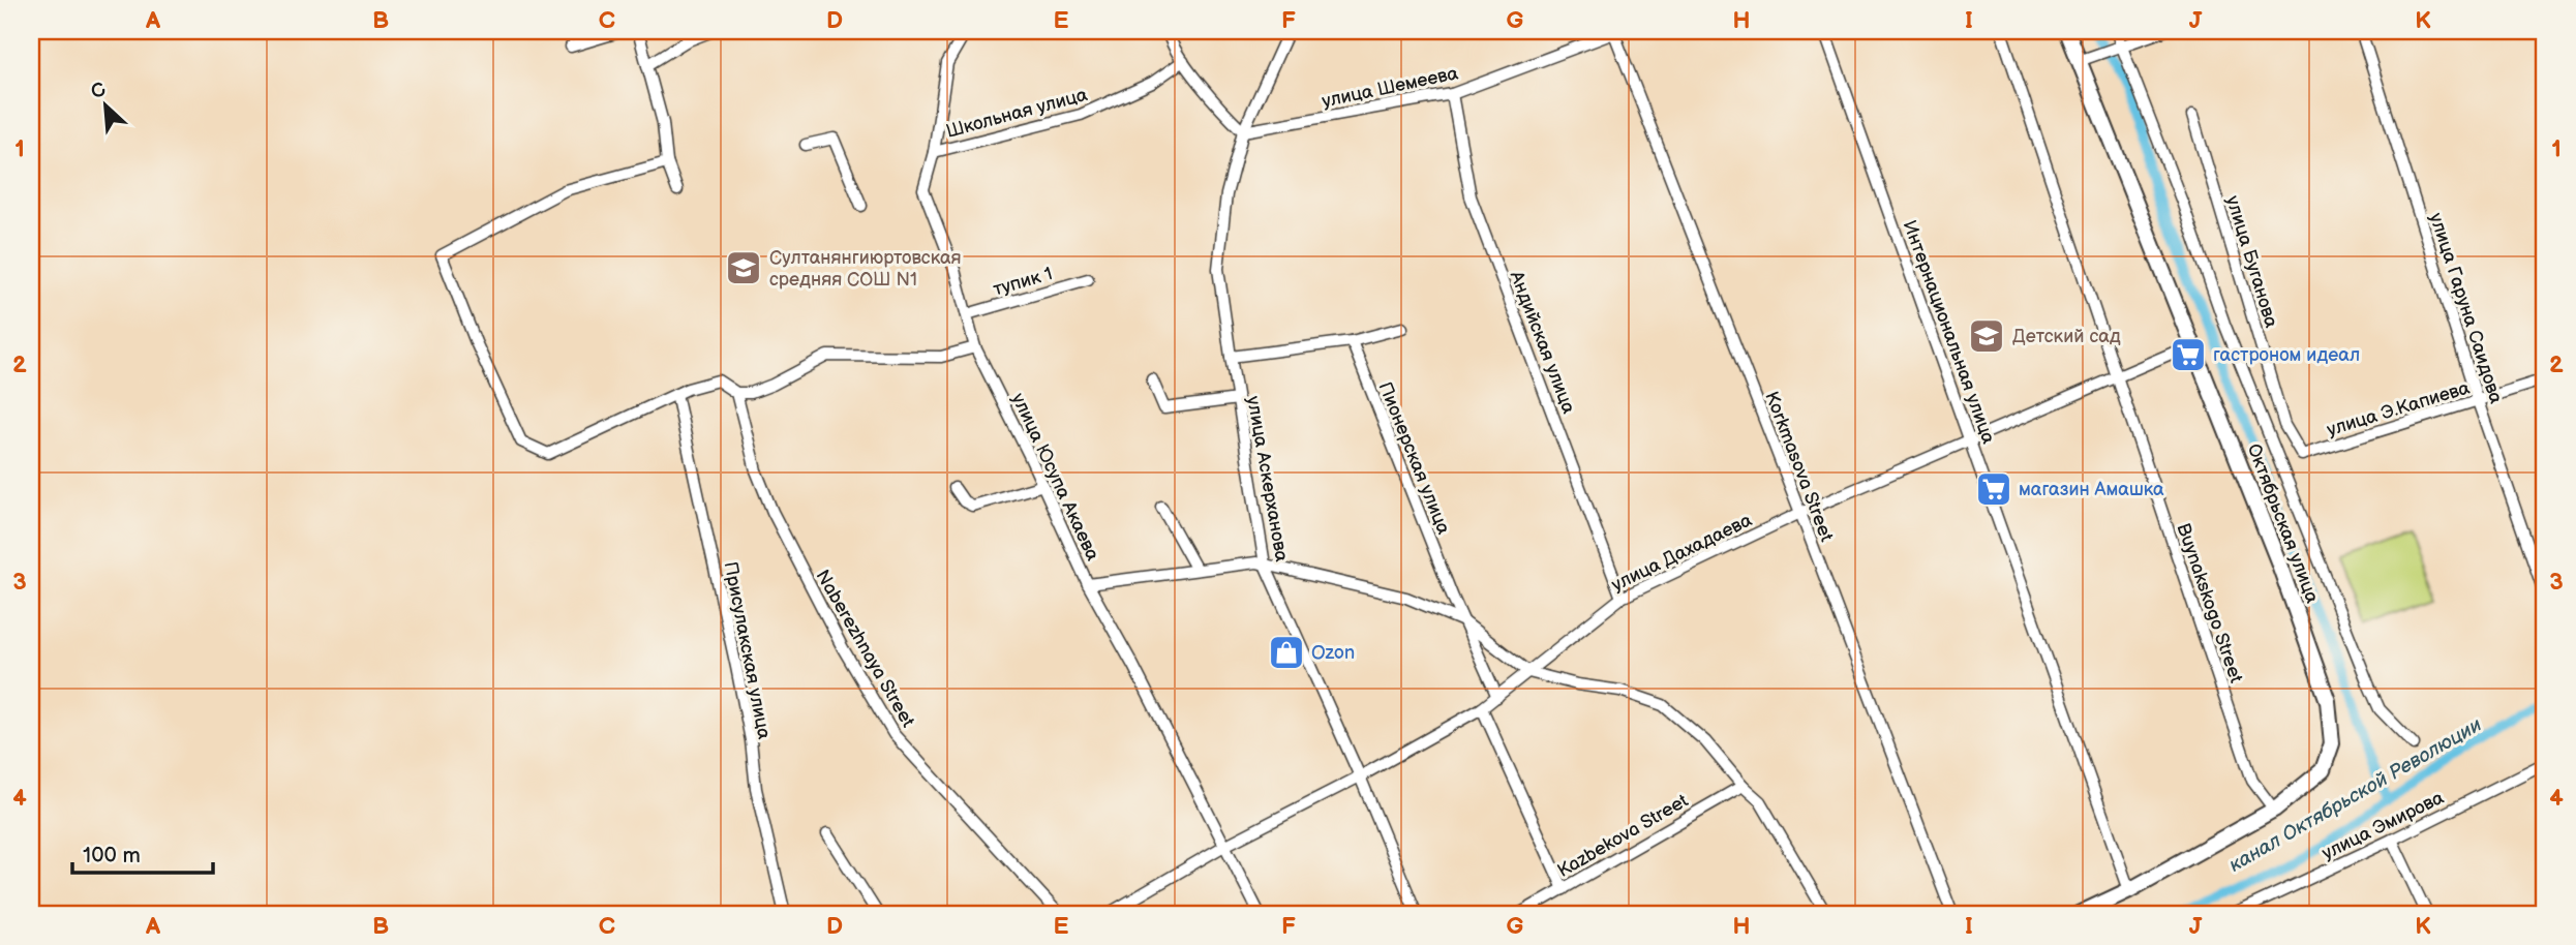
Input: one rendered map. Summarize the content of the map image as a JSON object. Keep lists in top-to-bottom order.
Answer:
{
  "streets": {
    "street": [
      "улица Шемеева",
      "Школьная улица",
      "улица Буганова",
      "тупик 1",
      "улица Гаруна Саидова",
      "Интернациональная улица",
      "Андийская улица",
      "улица Э.Капиева",
      "Пионерская улица",
      "Korkmasova Street",
      "улица Юсупа Акаева",
      "улица Аскерханова",
      "Октябрьская улица",
      "улица Дахадаева",
      "Buynakskogo Street",
      "Naberezhnaya Street",
      "Присулакская улица",
      "улица Эмирова",
      "Kazbekova Street"
    ]
  },
  "crossings": [
    ["улица Шемеева", "Андийская улица"],
    ["улица Шемеева", "Korkmasova Street"],
    ["улица Шемеева", "улица Аскерханова"],
    ["Школьная улица", "улица Юсупа Акаева"],
    ["улица Буганова", "улица Э.Капиева"],
    ["тупик 1", "улица Юсупа Акаева"],
    ["улица Гаруна Саидова", "улица Э.Капиева"],
    ["Интернациональная улица", "Октябрьская улица"],
    ["Интернациональная улица", "улица Дахадаева"],
    ["Андийская улица", "улица Дахадаева"],
    ["Пионерская улица", "улица Дахадаева"],
    ["Korkmasova Street", "улица Дахадаева"],
    ["улица Юсупа Акаева", "улица Дахадаева"],
    ["улица Аскерханова", "улица Дахадаева"],
    ["Октябрьская улица", "улица Дахадаева"],
    ["Октябрьская улица", "Buynakskogo Street"],
    ["улица Дахадаева", "Buynakskogo Street"]
  ],
  "water": ["канал Октябрьской Революции"],
  "places": {
    "school or university": ["Султанянгиюртовская средняя СОШ N1", "Детский сад"],
    "supermarket": ["гастроном идеал", "магазин Амашка"],
    "shop": ["Ozon"]
  },
  "scale_bar": "100 m",
  "north": "top left",
  "grid": {
    "columns": [
      "A",
      "B",
      "C",
      "D",
      "E",
      "F",
      "G",
      "H",
      "I",
      "J",
      "K"
    ],
    "rows": [
      "1",
      "2",
      "3",
      "4"
    ]
  }
}
